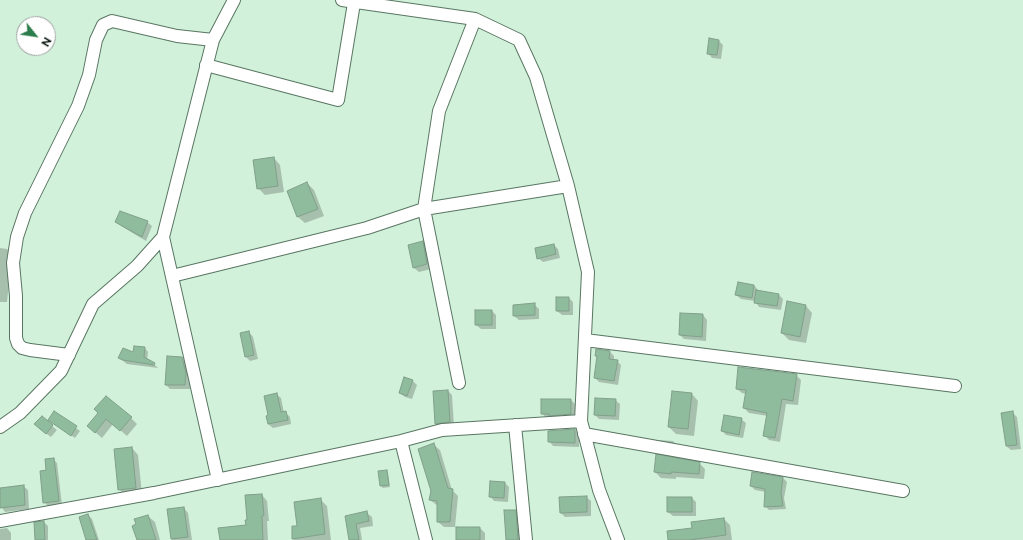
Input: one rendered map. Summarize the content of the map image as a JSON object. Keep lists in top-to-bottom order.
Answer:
{
  "north": "bottom right"
}
